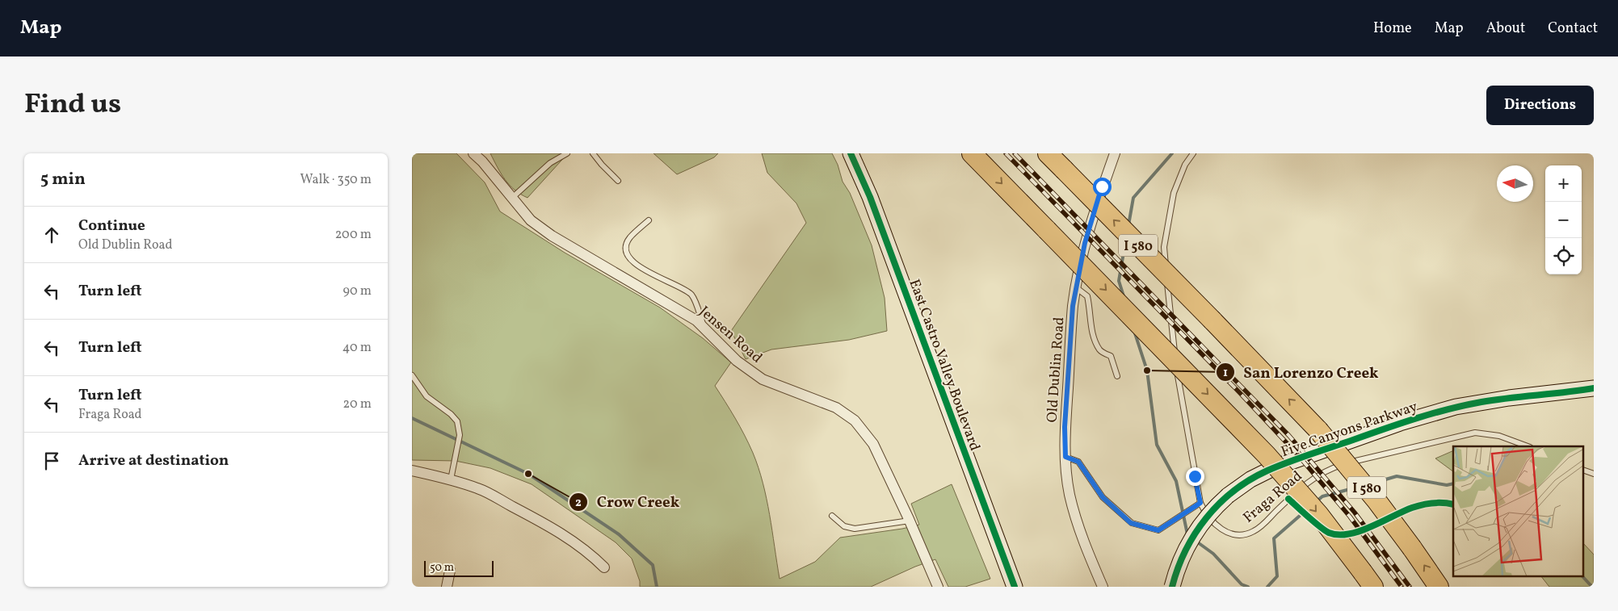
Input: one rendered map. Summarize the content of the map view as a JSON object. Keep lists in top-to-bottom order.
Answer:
{
  "streets": {
    "highway": ["I 580"],
    "main road": ["East Castro Valley Boulevard", "Five Canyons Parkway"],
    "street": ["Jensen Road", "Old Dublin Road"],
    "lane": ["Fraga Road"]
  },
  "places": ["San Lorenzo Creek", "Crow Creek"],
  "scale_bar": "50 m",
  "north": "left",
  "page": {
    "header": "Map",
    "nav": [
      "Home",
      "Map",
      "About",
      "Contact"
    ],
    "title": "Find us",
    "buttons": "Directions",
    "heading": ["5 min", "Walk · 350 m"],
    "map_buttons": ["+", "−"],
    "list": [
      ["Continue", "Old Dublin Road", "200 m"],
      ["Turn left", "90 m"],
      ["Turn left", "40 m"],
      ["Turn left", "Fraga Road", "20 m"],
      "Arrive at destination"
    ],
    "scale": "50 m"
  }
}
